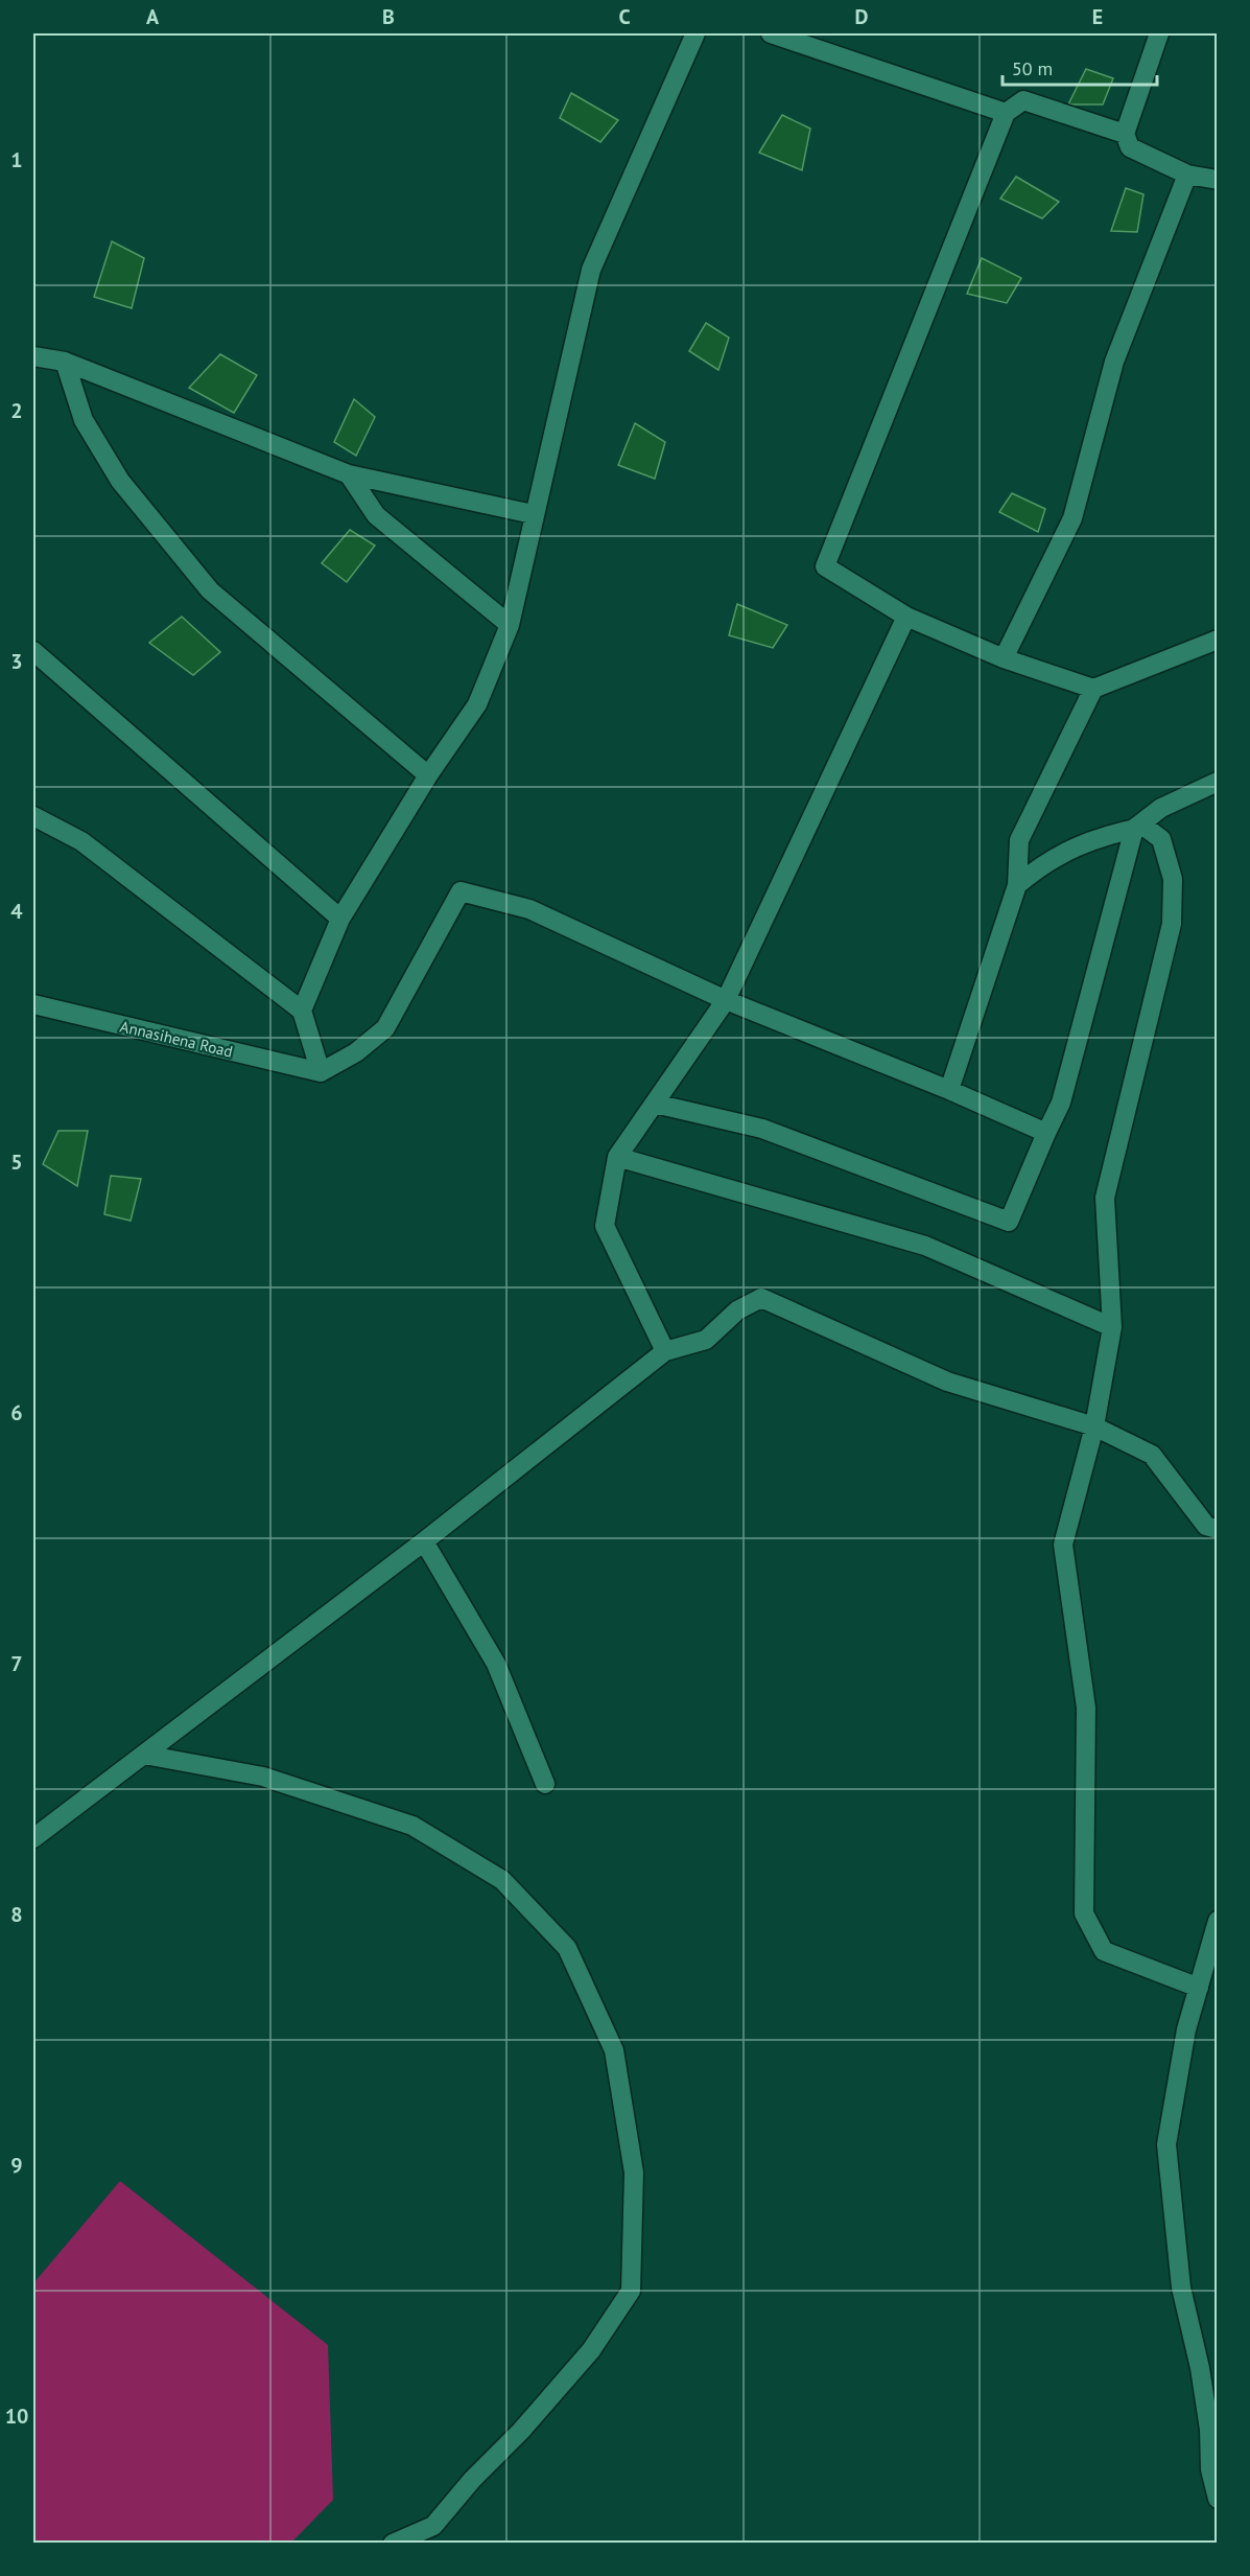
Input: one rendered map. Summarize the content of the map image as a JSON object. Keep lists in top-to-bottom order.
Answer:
{
  "streets": {
    "street": ["Annasihena Road"]
  },
  "scale_bar": "50 m",
  "grid": {
    "columns": [
      "A",
      "B",
      "C",
      "D",
      "E"
    ],
    "rows": [
      "1",
      "2",
      "3",
      "4",
      "5",
      "6",
      "7",
      "8",
      "9",
      "10"
    ]
  }
}
